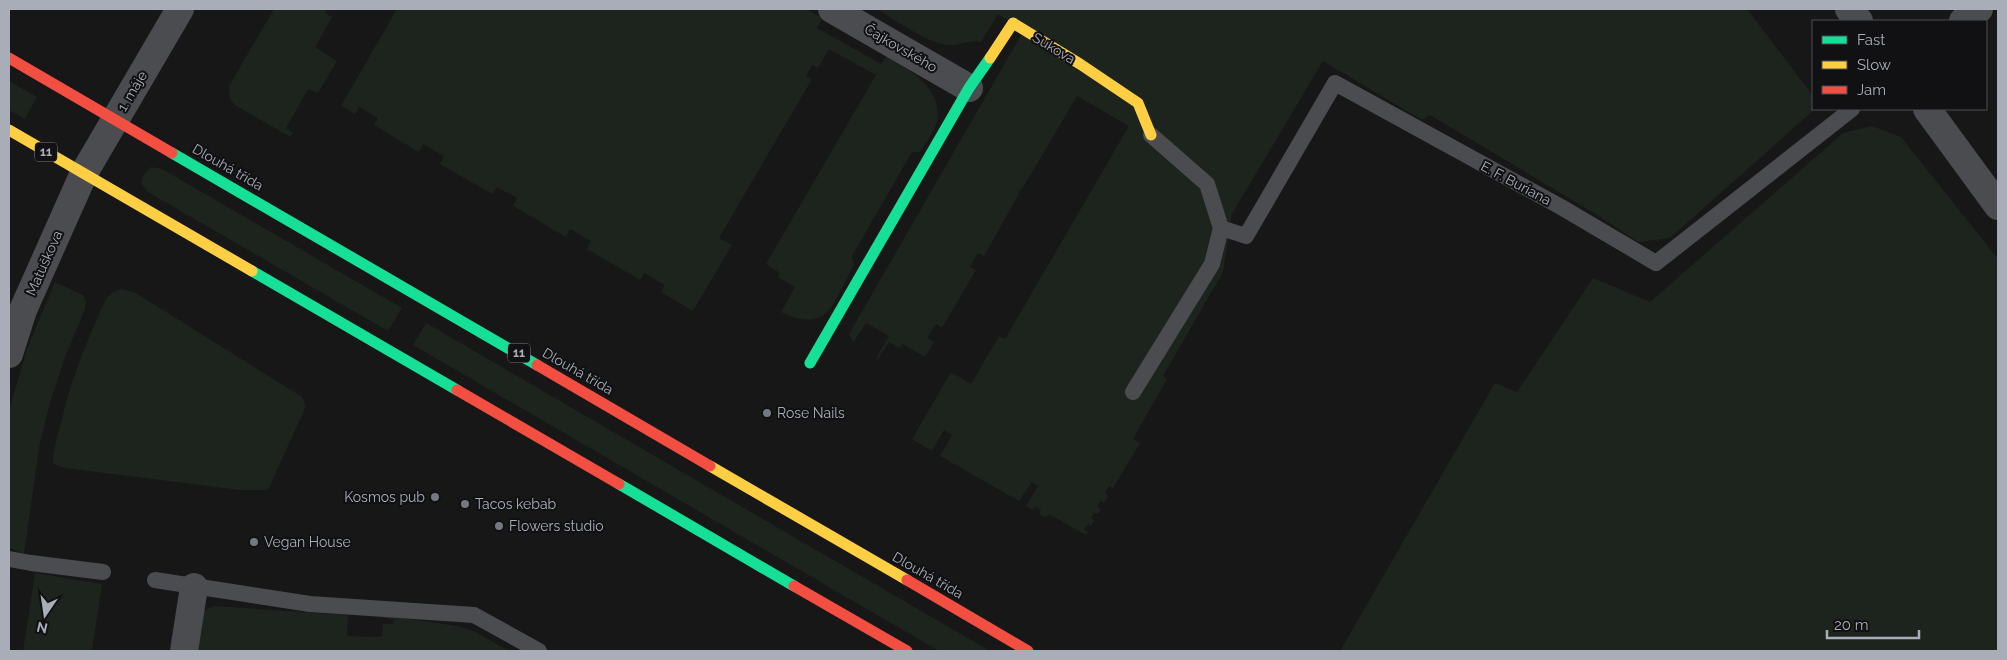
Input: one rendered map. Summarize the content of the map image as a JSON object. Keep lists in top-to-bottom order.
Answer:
{
  "streets": {
    "main road": ["Sukova", "11", "Dlouhá třída"],
    "street": ["Čajkovského", "1. máje", "Matuškova"],
    "lane": ["E. F. Buriana"]
  },
  "crossings": [
    ["Čajkovského", "Sukova"],
    ["Sukova", "E. F. Buriana"],
    ["1. máje", "11"],
    ["1. máje", "Dlouhá třída"],
    ["1. máje", "Matuškova"],
    ["11", "Matuškova"]
  ],
  "places": [
    "Rose Nails",
    "Kosmos pub",
    "Tacos kebab",
    "Flowers studio",
    "Vegan House"
  ],
  "legend": ["Fast", "Slow", "Jam"],
  "scale_bar": "20 m",
  "north": "bottom"
}
